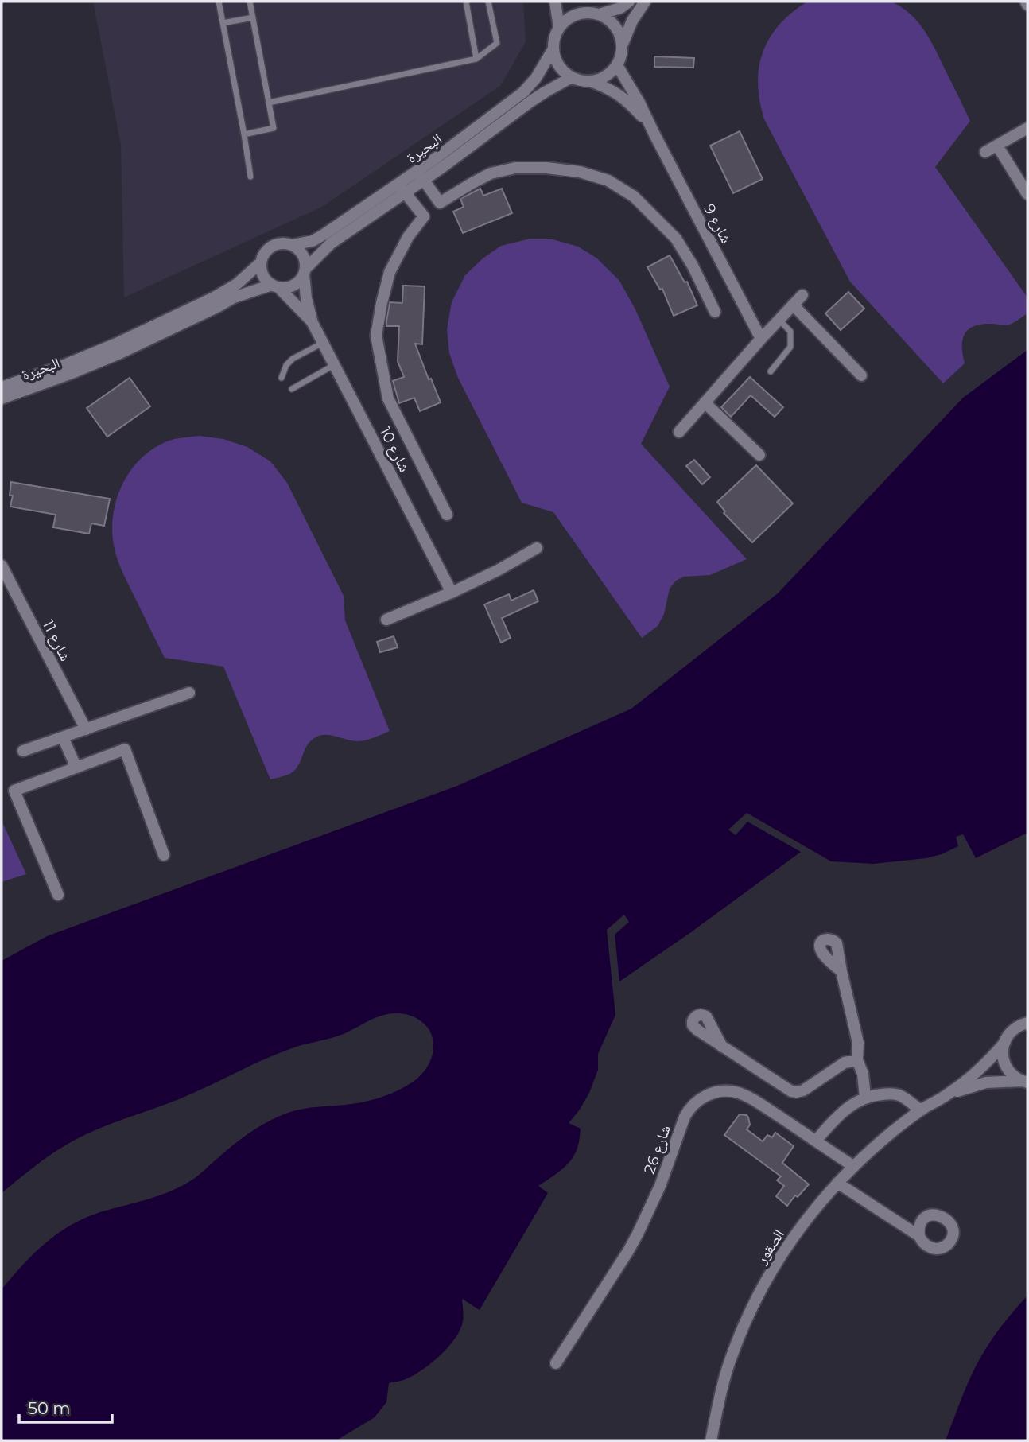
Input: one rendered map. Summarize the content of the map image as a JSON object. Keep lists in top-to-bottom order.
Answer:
{
  "streets": {
    "street": [
      "البحيرة",
      "شارع 9",
      "شارع 10",
      "شارع 11",
      "شارع 26",
      "الصقور"
    ]
  },
  "crossings": [
    ["البحيرة", "شارع 9"],
    ["البحيرة", "شارع 10"],
    ["شارع 26", "الصقور"]
  ],
  "scale_bar": "50 m"
}
